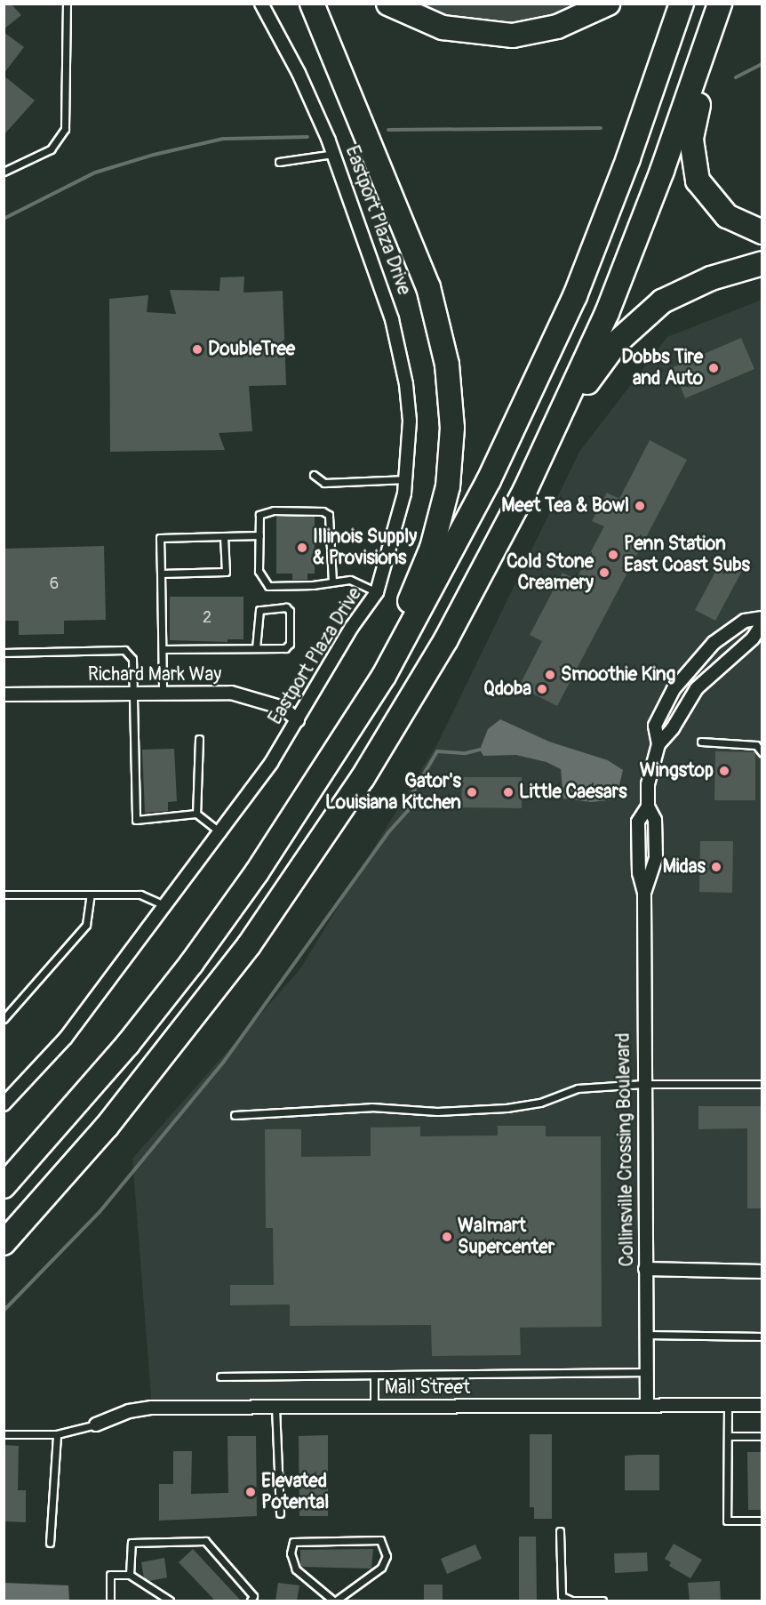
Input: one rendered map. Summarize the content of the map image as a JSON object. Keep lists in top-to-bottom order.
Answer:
{
  "streets": {
    "street": [
      "Eastport Plaza Drive",
      "Richard Mark Way",
      "Collinsville Crossing Boulevard",
      "Mall Street"
    ]
  },
  "crossings": [
    ["Eastport Plaza Drive", "Richard Mark Way"],
    ["Collinsville Crossing Boulevard", "Mall Street"]
  ],
  "places": [
    "DoubleTree",
    "Dobbs Tire and Auto",
    "Meet Tea & Bowl",
    "Illinois Supply & Provisions",
    "Penn Station East Coast Subs",
    "Cold Stone Creamery",
    "Smoothie King",
    "Qdoba",
    "Wingstop",
    "Gator's Louisiana Kitchen",
    "Little Caesars",
    "Midas",
    "Walmart Supercenter",
    "Elevated Potental"
  ],
  "house_numbers": ["6", "2"]
}
